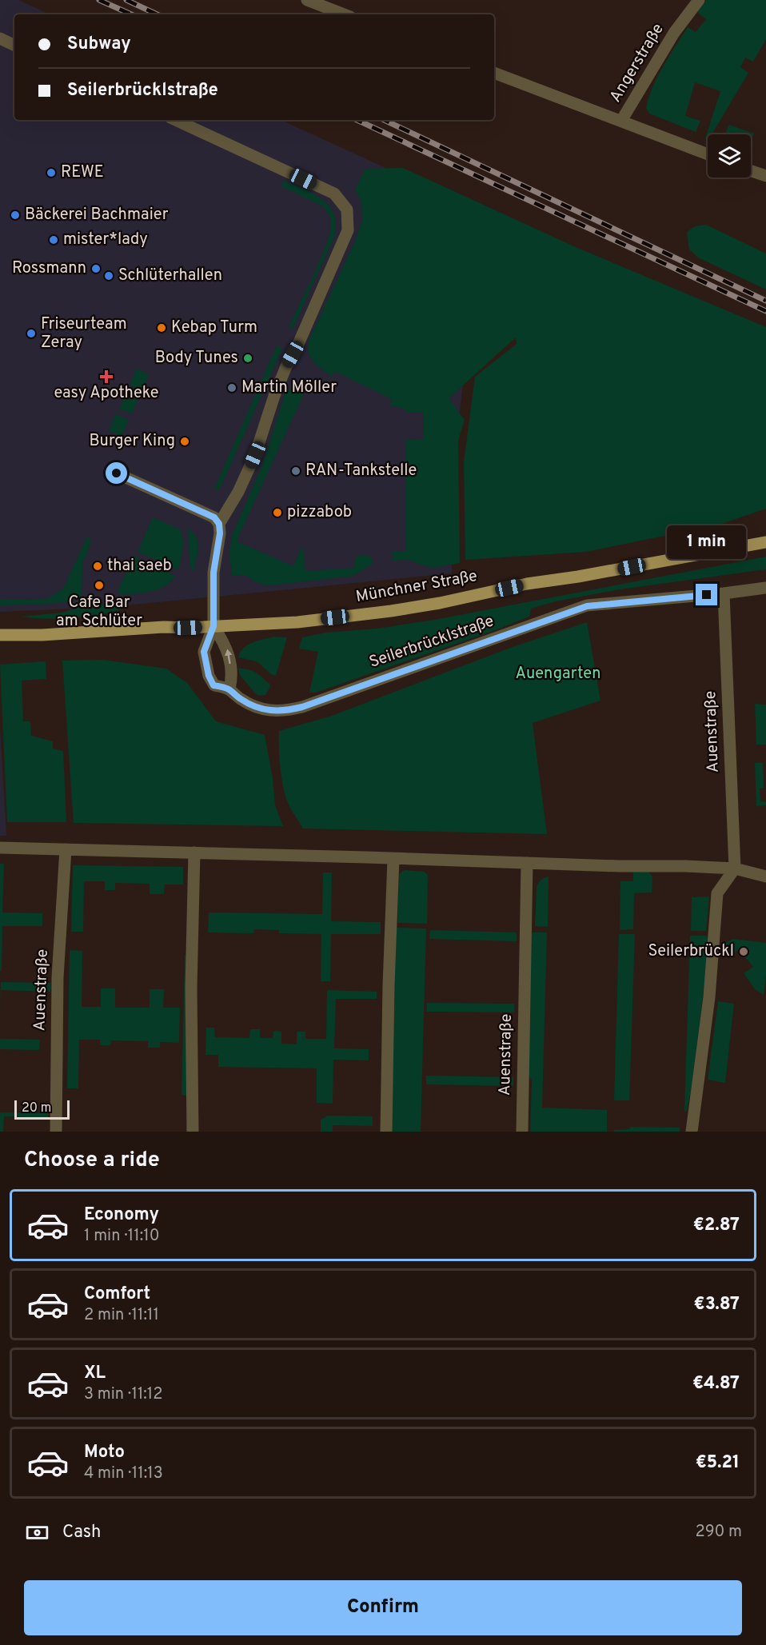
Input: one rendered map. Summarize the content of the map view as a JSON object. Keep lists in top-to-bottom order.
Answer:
{
  "streets": {
    "main road": ["Münchner Straße"],
    "street": ["Angerstraße", "Seilerbrücklstraße", "Auenstraße"]
  },
  "crossings": [
    ["Münchner Straße", "Seilerbrücklstraße"],
    ["Seilerbrücklstraße", "Auenstraße"]
  ],
  "parks": ["Auengarten"],
  "places": {
    "other": [
      "REWE",
      "Bäckerei Bachmaier",
      "mister*lady",
      "Rossmann",
      "Schlüterhallen",
      "Kebap Turm",
      "Friseurteam Zeray",
      "Body Tunes",
      "Martin Möller",
      "Burger King",
      "RAN-Tankstelle",
      "pizzabob",
      "thai saeb",
      "Cafe Bar am Schlüter",
      "Seilerbrückl"
    ],
    "health": ["easy Apotheke"]
  },
  "scale_bar": "20 m",
  "page": {
    "banner": ["Subway", "Seilerbrücklstraße"],
    "bubble": "1 min",
    "scale": "20 m",
    "heading": "Choose a ride",
    "list": [
      {
        "name": "Economy",
        "note": "1 min · 11:10",
        "value": "€2.87"
      },
      {
        "name": "Comfort",
        "note": "2 min · 11:11",
        "value": "€3.87"
      },
      {
        "name": "XL",
        "note": "3 min · 11:12",
        "value": "€4.87"
      },
      {
        "name": "Moto",
        "note": "4 min · 11:13",
        "value": "€5.21"
      }
    ],
    "pay": ["Cash", "290 m"],
    "buttons": "Confirm"
  }
}
